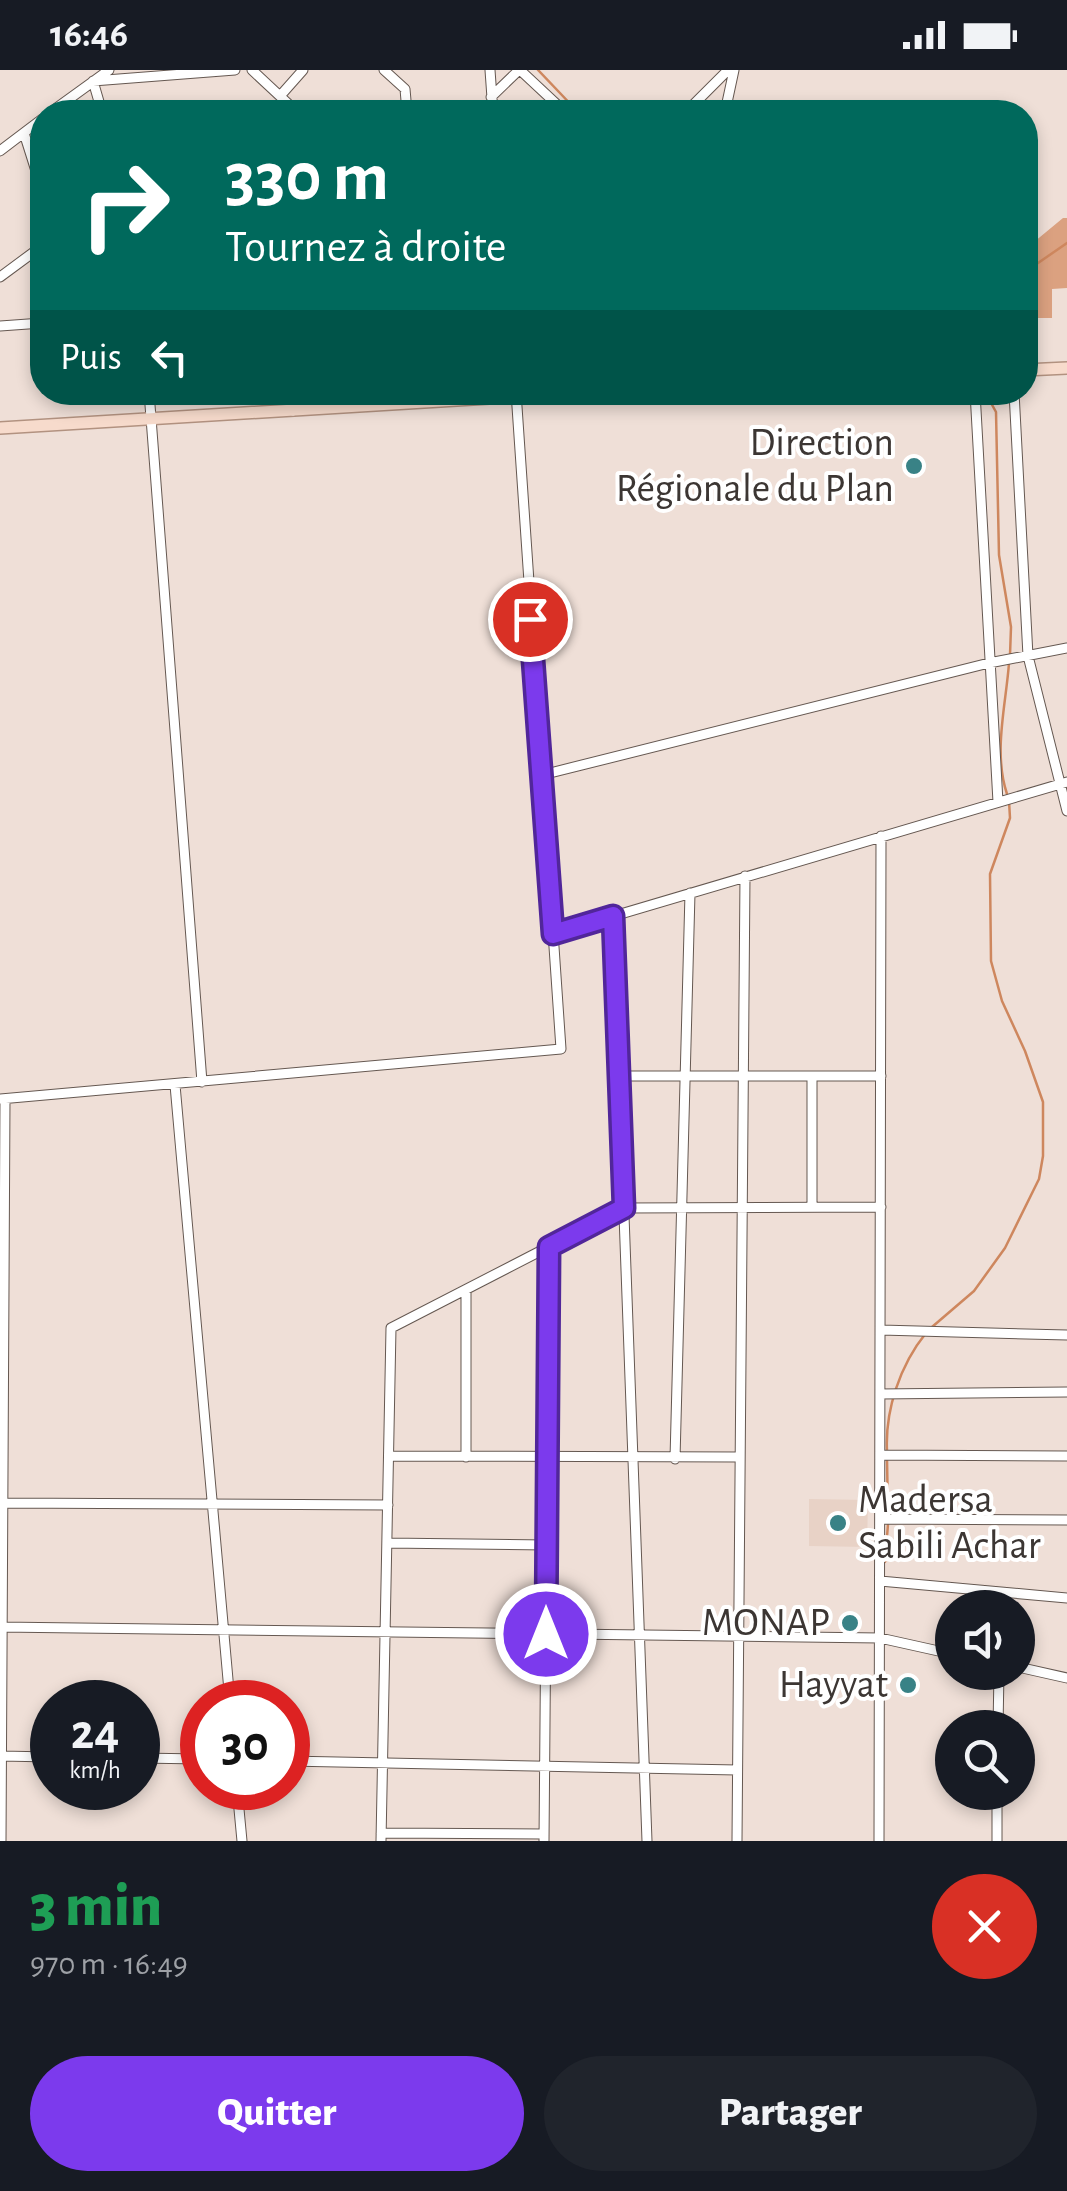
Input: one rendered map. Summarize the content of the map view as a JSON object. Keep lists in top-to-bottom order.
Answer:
{
  "places": [
    "Direction Régionale du Plan",
    "Madersa Sabili Achar",
    "MONAP",
    "Hayyat"
  ],
  "page": {
    "status": "16:46",
    "turn": ["330 m", "Tournez à droite"],
    "then": "Puis",
    "speed": "24 km/h",
    "limit": "30",
    "heading": ["3 min", "970 m · 16:49"],
    "buttons": ["Quitter", "Partager"]
  }
}
